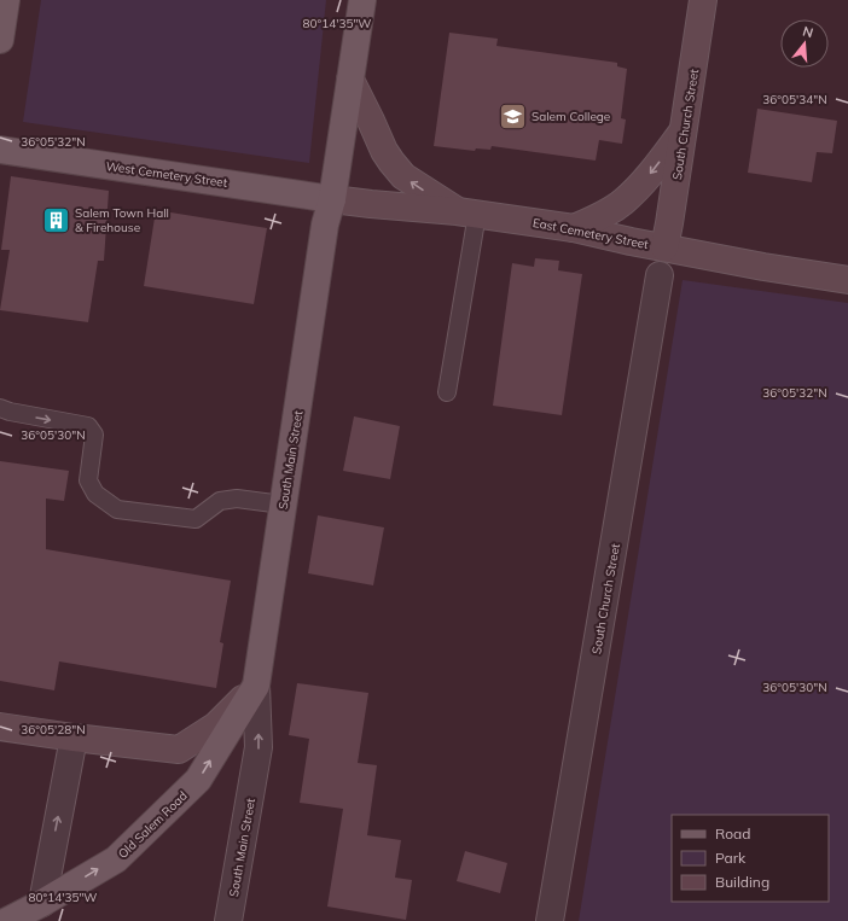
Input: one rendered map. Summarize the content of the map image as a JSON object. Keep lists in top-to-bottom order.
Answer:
{
  "streets": {
    "main road": ["West Cemetery Street", "South Main Street", "Old Salem Road"],
    "street": ["South Church Street", "East Cemetery Street"]
  },
  "crossings": [
    ["South Church Street", "East Cemetery Street"],
    ["West Cemetery Street", "East Cemetery Street"],
    ["West Cemetery Street", "South Main Street"],
    ["East Cemetery Street", "South Main Street"],
    ["South Main Street", "Old Salem Road"]
  ],
  "one_way": ["Old Salem Road"],
  "places": {
    "school or university": ["Salem College"],
    "building": ["Salem Town Hall & Firehouse"]
  },
  "legend": ["Road", "Park", "Building"],
  "north": "top",
  "coordinates": [
    "80°14'35\"W",
    "36°05'34\"N",
    "36°05'32\"N",
    "36°05'30\"N",
    "36°05'28\"N"
  ]
}
